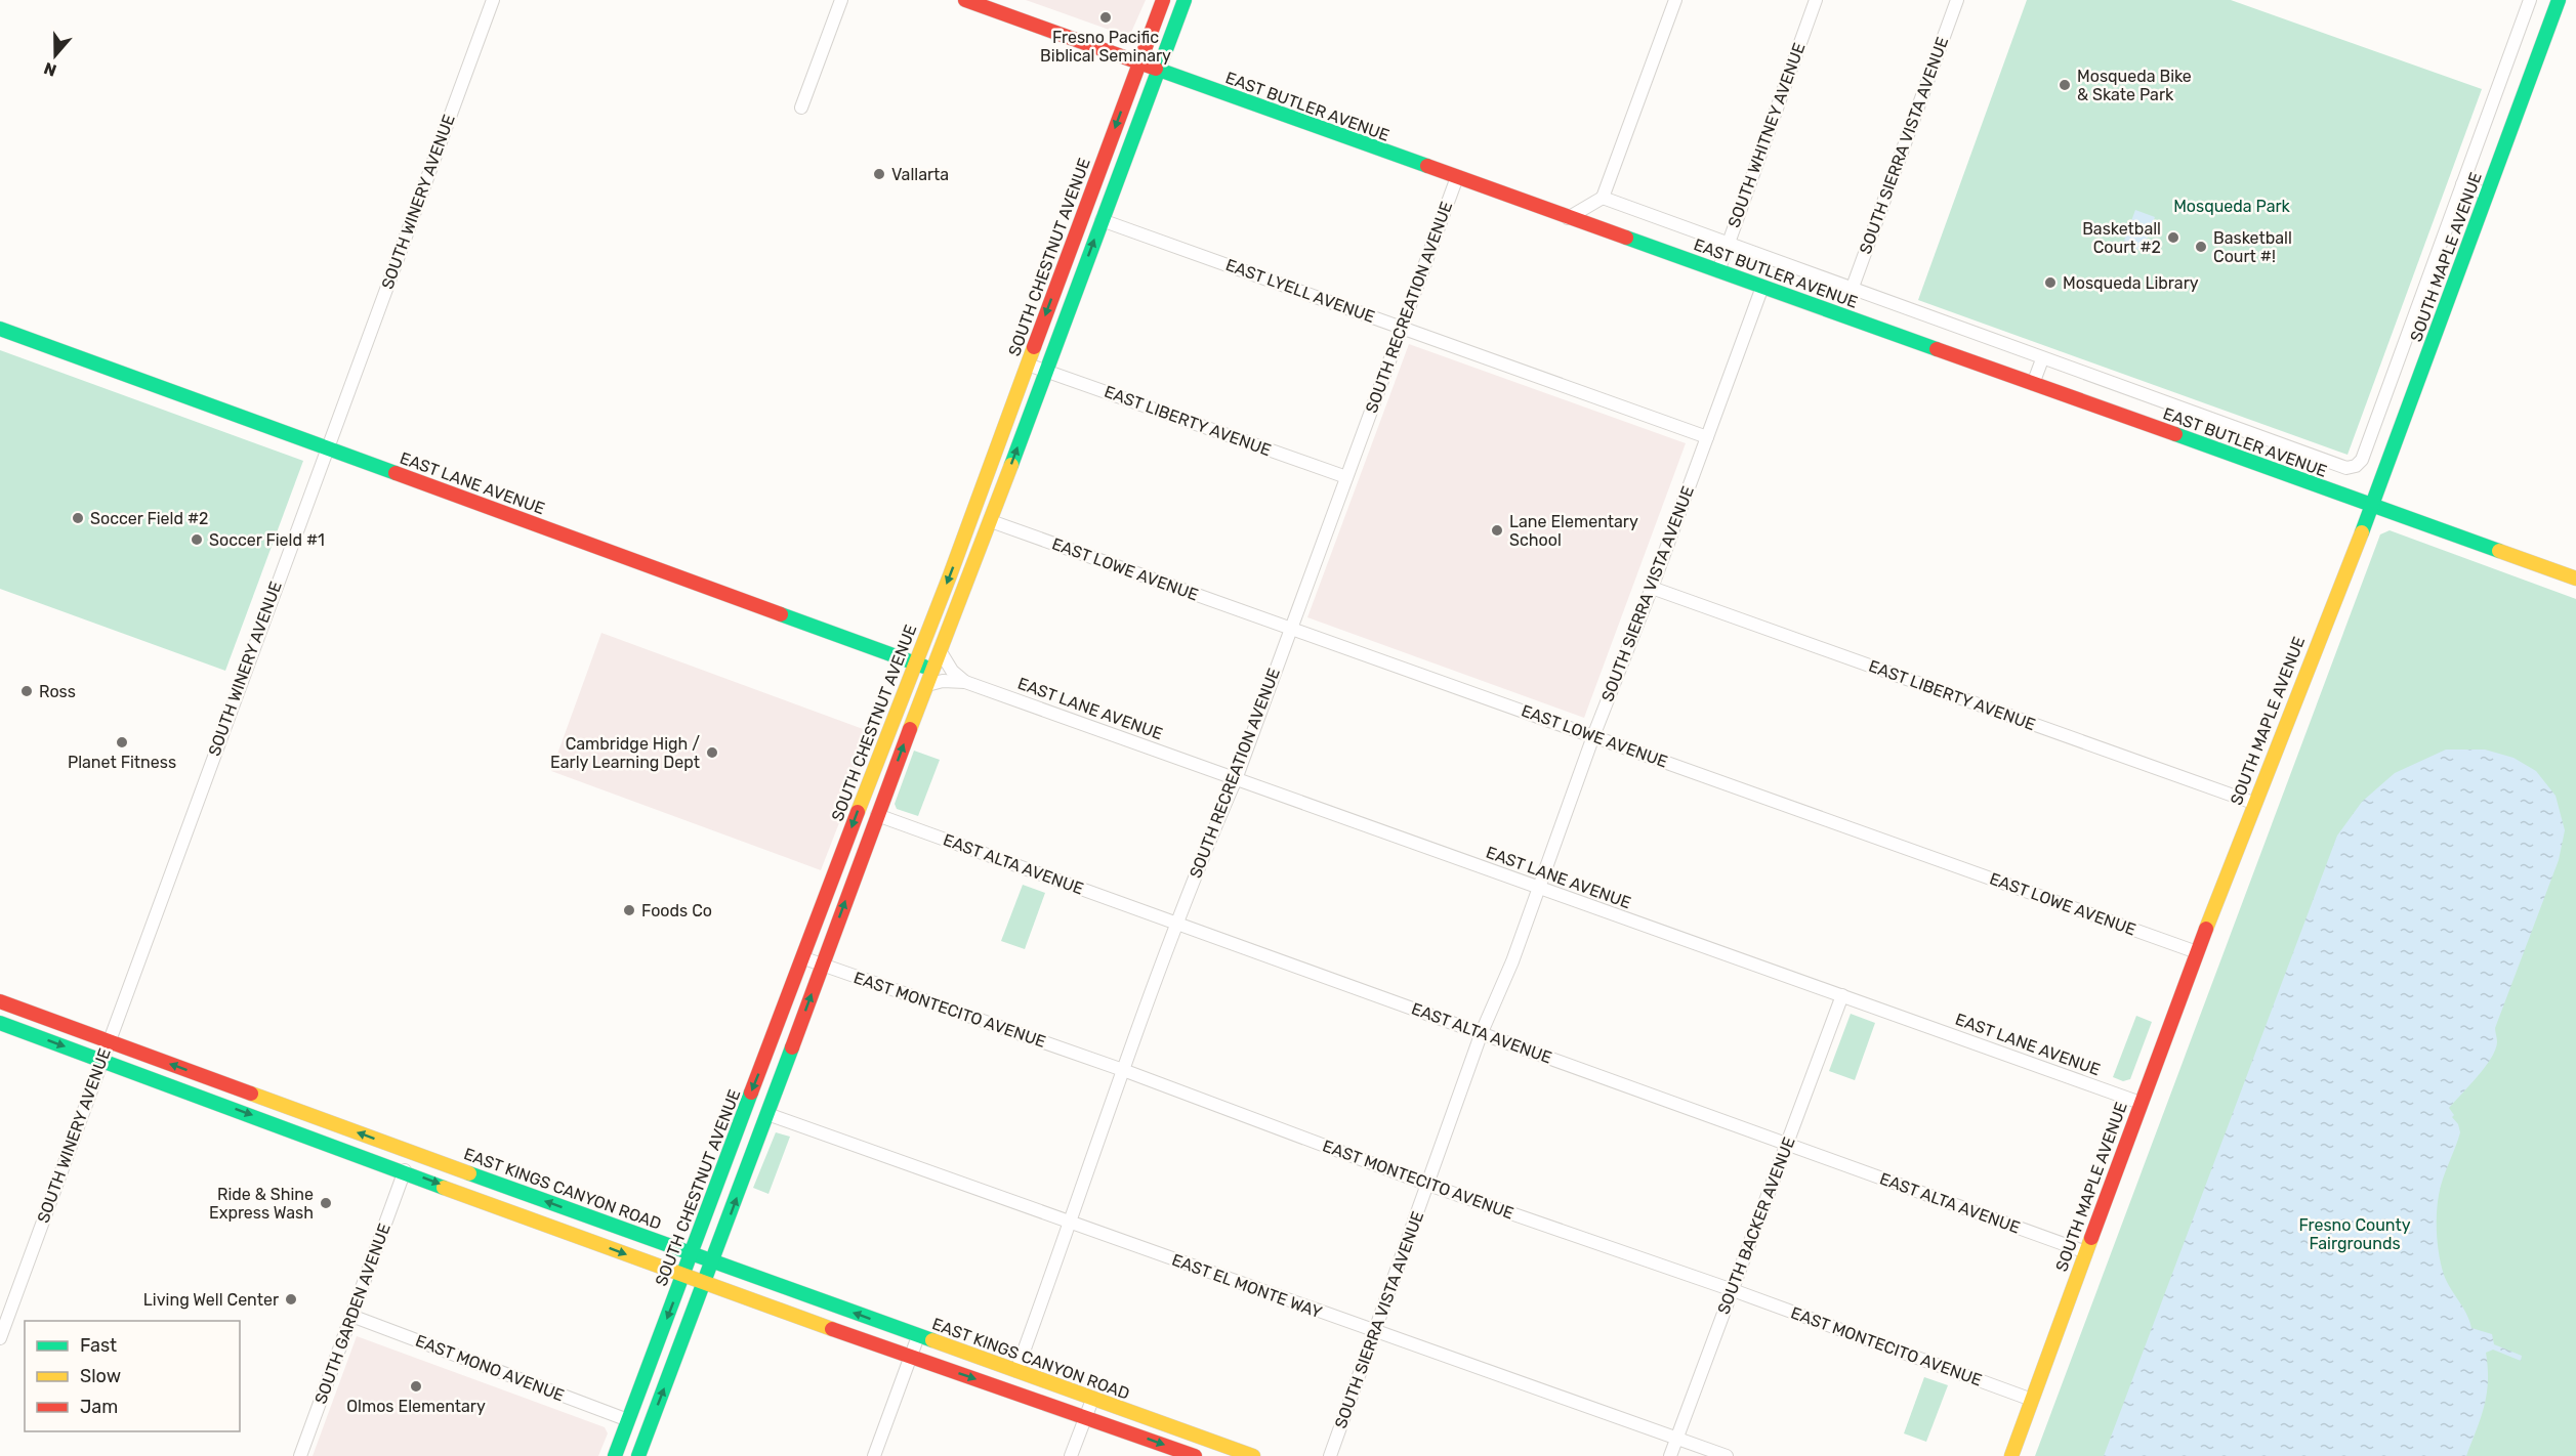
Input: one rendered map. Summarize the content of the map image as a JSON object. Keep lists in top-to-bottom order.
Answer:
{
  "streets": {
    "main road": [
      "EAST BUTLER AVENUE",
      "SOUTH CHESTNUT AVENUE",
      "SOUTH MAPLE AVENUE",
      "EAST LANE AVENUE",
      "EAST KINGS CANYON ROAD"
    ],
    "street": [
      "SOUTH WHITNEY AVENUE",
      "SOUTH SIERRA VISTA AVENUE",
      "SOUTH WINERY AVENUE",
      "EAST LYELL AVENUE",
      "SOUTH RECREATION AVENUE",
      "EAST LIBERTY AVENUE",
      "EAST LOWE AVENUE",
      "EAST ALTA AVENUE",
      "EAST MONTECITO AVENUE",
      "SOUTH BACKER AVENUE",
      "EAST EL MONTE WAY",
      "SOUTH GARDEN AVENUE",
      "EAST MONO AVENUE"
    ]
  },
  "crossings": [
    ["EAST BUTLER AVENUE", "SOUTH WHITNEY AVENUE"],
    ["EAST BUTLER AVENUE", "SOUTH SIERRA VISTA AVENUE"],
    ["EAST BUTLER AVENUE", "SOUTH CHESTNUT AVENUE"],
    ["EAST BUTLER AVENUE", "SOUTH MAPLE AVENUE"],
    ["EAST BUTLER AVENUE", "SOUTH RECREATION AVENUE"],
    ["SOUTH SIERRA VISTA AVENUE", "EAST LYELL AVENUE"],
    ["SOUTH SIERRA VISTA AVENUE", "EAST LIBERTY AVENUE"],
    ["SOUTH SIERRA VISTA AVENUE", "EAST LANE AVENUE"],
    ["SOUTH SIERRA VISTA AVENUE", "EAST LOWE AVENUE"],
    ["SOUTH SIERRA VISTA AVENUE", "EAST ALTA AVENUE"],
    ["SOUTH SIERRA VISTA AVENUE", "EAST MONTECITO AVENUE"],
    ["SOUTH SIERRA VISTA AVENUE", "EAST EL MONTE WAY"],
    ["SOUTH WINERY AVENUE", "EAST LANE AVENUE"],
    ["SOUTH WINERY AVENUE", "EAST KINGS CANYON ROAD"],
    ["SOUTH CHESTNUT AVENUE", "EAST LIBERTY AVENUE"],
    ["SOUTH CHESTNUT AVENUE", "EAST LANE AVENUE"],
    ["SOUTH CHESTNUT AVENUE", "EAST MONTECITO AVENUE"],
    ["SOUTH CHESTNUT AVENUE", "EAST KINGS CANYON ROAD"],
    ["SOUTH CHESTNUT AVENUE", "EAST MONO AVENUE"],
    ["SOUTH MAPLE AVENUE", "EAST LIBERTY AVENUE"],
    ["SOUTH MAPLE AVENUE", "EAST LANE AVENUE"],
    ["SOUTH MAPLE AVENUE", "EAST LOWE AVENUE"],
    ["SOUTH MAPLE AVENUE", "EAST ALTA AVENUE"],
    ["SOUTH MAPLE AVENUE", "EAST MONTECITO AVENUE"],
    ["EAST LYELL AVENUE", "SOUTH RECREATION AVENUE"],
    ["SOUTH RECREATION AVENUE", "EAST LIBERTY AVENUE"],
    ["SOUTH RECREATION AVENUE", "EAST LANE AVENUE"],
    ["SOUTH RECREATION AVENUE", "EAST LOWE AVENUE"],
    ["SOUTH RECREATION AVENUE", "EAST ALTA AVENUE"],
    ["SOUTH RECREATION AVENUE", "EAST MONTECITO AVENUE"],
    ["SOUTH RECREATION AVENUE", "EAST KINGS CANYON ROAD"],
    ["SOUTH RECREATION AVENUE", "EAST EL MONTE WAY"],
    ["EAST LANE AVENUE", "SOUTH BACKER AVENUE"],
    ["EAST ALTA AVENUE", "SOUTH BACKER AVENUE"],
    ["EAST MONTECITO AVENUE", "SOUTH BACKER AVENUE"],
    ["SOUTH BACKER AVENUE", "EAST EL MONTE WAY"],
    ["SOUTH GARDEN AVENUE", "EAST MONO AVENUE"]
  ],
  "parks": ["Mosqueda Park", "Fresno County Fairgrounds"],
  "places": [
    "Fresno Pacific Biblical Seminary",
    "Mosqueda Bike & Skate Park",
    "Vallarta",
    "Basketball Court #2",
    "Basketball Court #!",
    "Mosqueda Library",
    "Soccer Field #2",
    "Lane Elementary School",
    "Soccer Field #1",
    "Ross",
    "Planet Fitness",
    "Cambridge High / Early Learning Dept",
    "Foods Co",
    "Ride & Shine Express Wash",
    "Living Well Center",
    "Olmos Elementary"
  ],
  "legend": ["Fast", "Slow", "Jam"],
  "north": "bottom"
}
